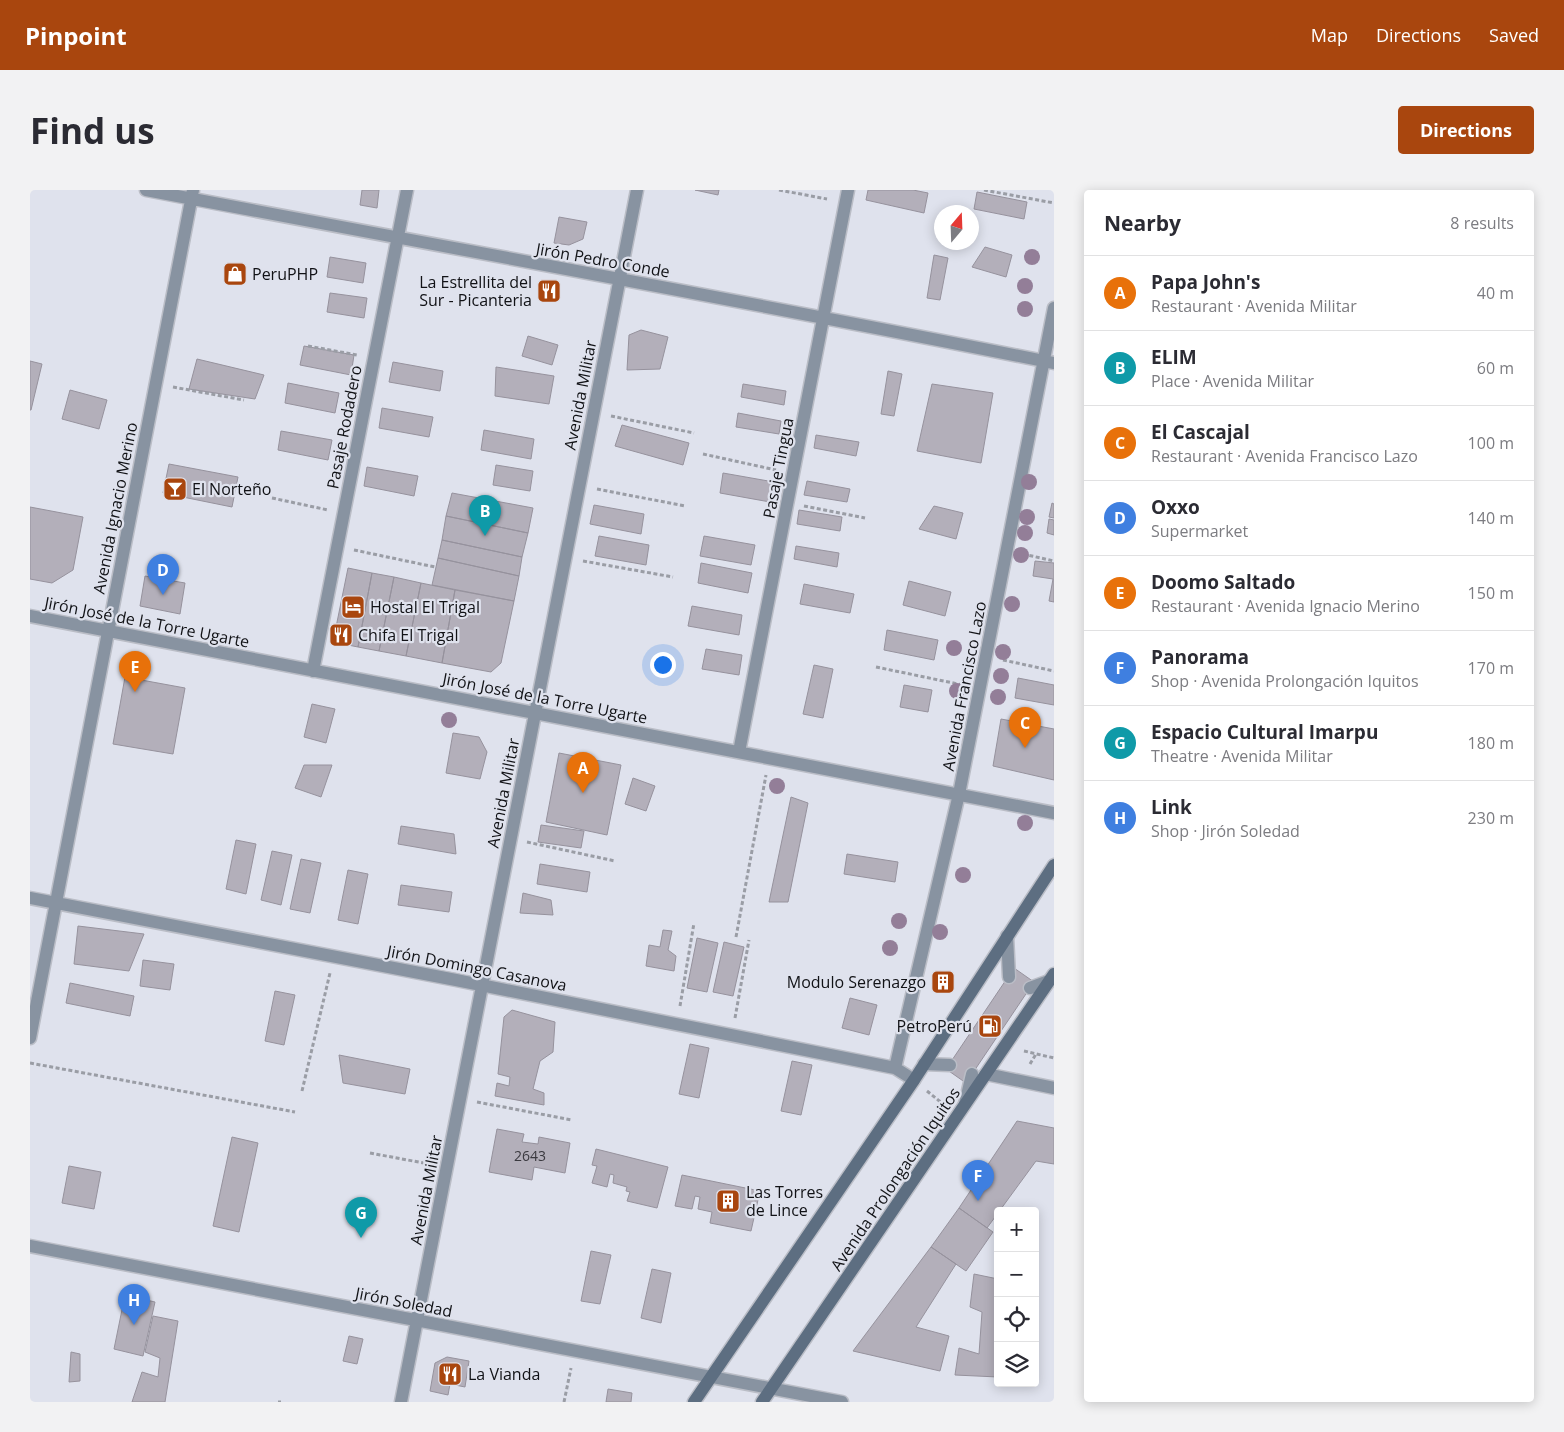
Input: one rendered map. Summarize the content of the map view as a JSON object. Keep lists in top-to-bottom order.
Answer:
{
  "streets": {
    "main road": ["Avenida Prolongación Iquitos"],
    "street": [
      "Jirón Pedro Conde",
      "Avenida Militar",
      "Pasaje Rodadero",
      "Pasaje Tingua",
      "Avenida Ignacio Merino",
      "Jirón José de la Torre Ugarte",
      "Avenida Francisco Lazo",
      "Jirón Domingo Casanova",
      "Jirón Soledad"
    ]
  },
  "crossings": [
    ["Jirón Pedro Conde", "Avenida Militar"],
    ["Jirón Pedro Conde", "Pasaje Rodadero"],
    ["Jirón Pedro Conde", "Pasaje Tingua"],
    ["Jirón Pedro Conde", "Avenida Ignacio Merino"],
    ["Jirón Pedro Conde", "Avenida Francisco Lazo"],
    ["Avenida Militar", "Jirón José de la Torre Ugarte"],
    ["Avenida Militar", "Jirón Domingo Casanova"],
    ["Avenida Militar", "Jirón Soledad"],
    ["Pasaje Rodadero", "Jirón José de la Torre Ugarte"],
    ["Pasaje Tingua", "Jirón José de la Torre Ugarte"],
    ["Avenida Ignacio Merino", "Jirón José de la Torre Ugarte"],
    ["Avenida Ignacio Merino", "Jirón Domingo Casanova"],
    ["Jirón José de la Torre Ugarte", "Avenida Francisco Lazo"],
    ["Avenida Francisco Lazo", "Jirón Domingo Casanova"],
    ["Avenida Prolongación Iquitos", "Jirón Soledad"]
  ],
  "places": {
    "shop": ["PeruPHP"],
    "restaurant": ["La Estrellita del Sur - Picanteria", "Chifa El Trigal", "La Vianda"],
    "bar": ["El Norteño"],
    "hotel": ["Hostal El Trigal"],
    "building": ["Modulo Serenazgo", "Las Torres de Lince"],
    "fuel station": ["PetroPerú"]
  },
  "house_numbers": ["2643"],
  "north": "top",
  "page": {
    "header": "Pinpoint",
    "nav": ["Map", "Directions", "Saved"],
    "buttons": "Directions",
    "title": "Find us",
    "heading": ["Nearby", "8 results"],
    "list": [
      {
        "mark": "A",
        "name": "Papa John's",
        "note": "Restaurant · Avenida Militar",
        "value": "40 m"
      },
      {
        "mark": "B",
        "name": "ELIM",
        "note": "Place · Avenida Militar",
        "value": "60 m"
      },
      {
        "mark": "C",
        "name": "El Cascajal",
        "note": "Restaurant · Avenida Francisco Lazo",
        "value": "100 m"
      },
      {
        "mark": "D",
        "name": "Oxxo",
        "note": "Supermarket",
        "value": "140 m"
      },
      {
        "mark": "E",
        "name": "Doomo Saltado",
        "note": "Restaurant · Avenida Ignacio Merino",
        "value": "150 m"
      },
      {
        "mark": "F",
        "name": "Panorama",
        "note": "Shop · Avenida Prolongación Iquitos",
        "value": "170 m"
      },
      {
        "mark": "G",
        "name": "Espacio Cultural Imarpu",
        "note": "Theatre · Avenida Militar",
        "value": "180 m"
      },
      {
        "mark": "H",
        "name": "Link",
        "note": "Shop · Jirón Soledad",
        "value": "230 m"
      }
    ],
    "pins": [
      "B",
      "D",
      "E",
      "C",
      "A",
      "F",
      "G",
      "H"
    ],
    "map_buttons": ["+", "−"]
  }
}
